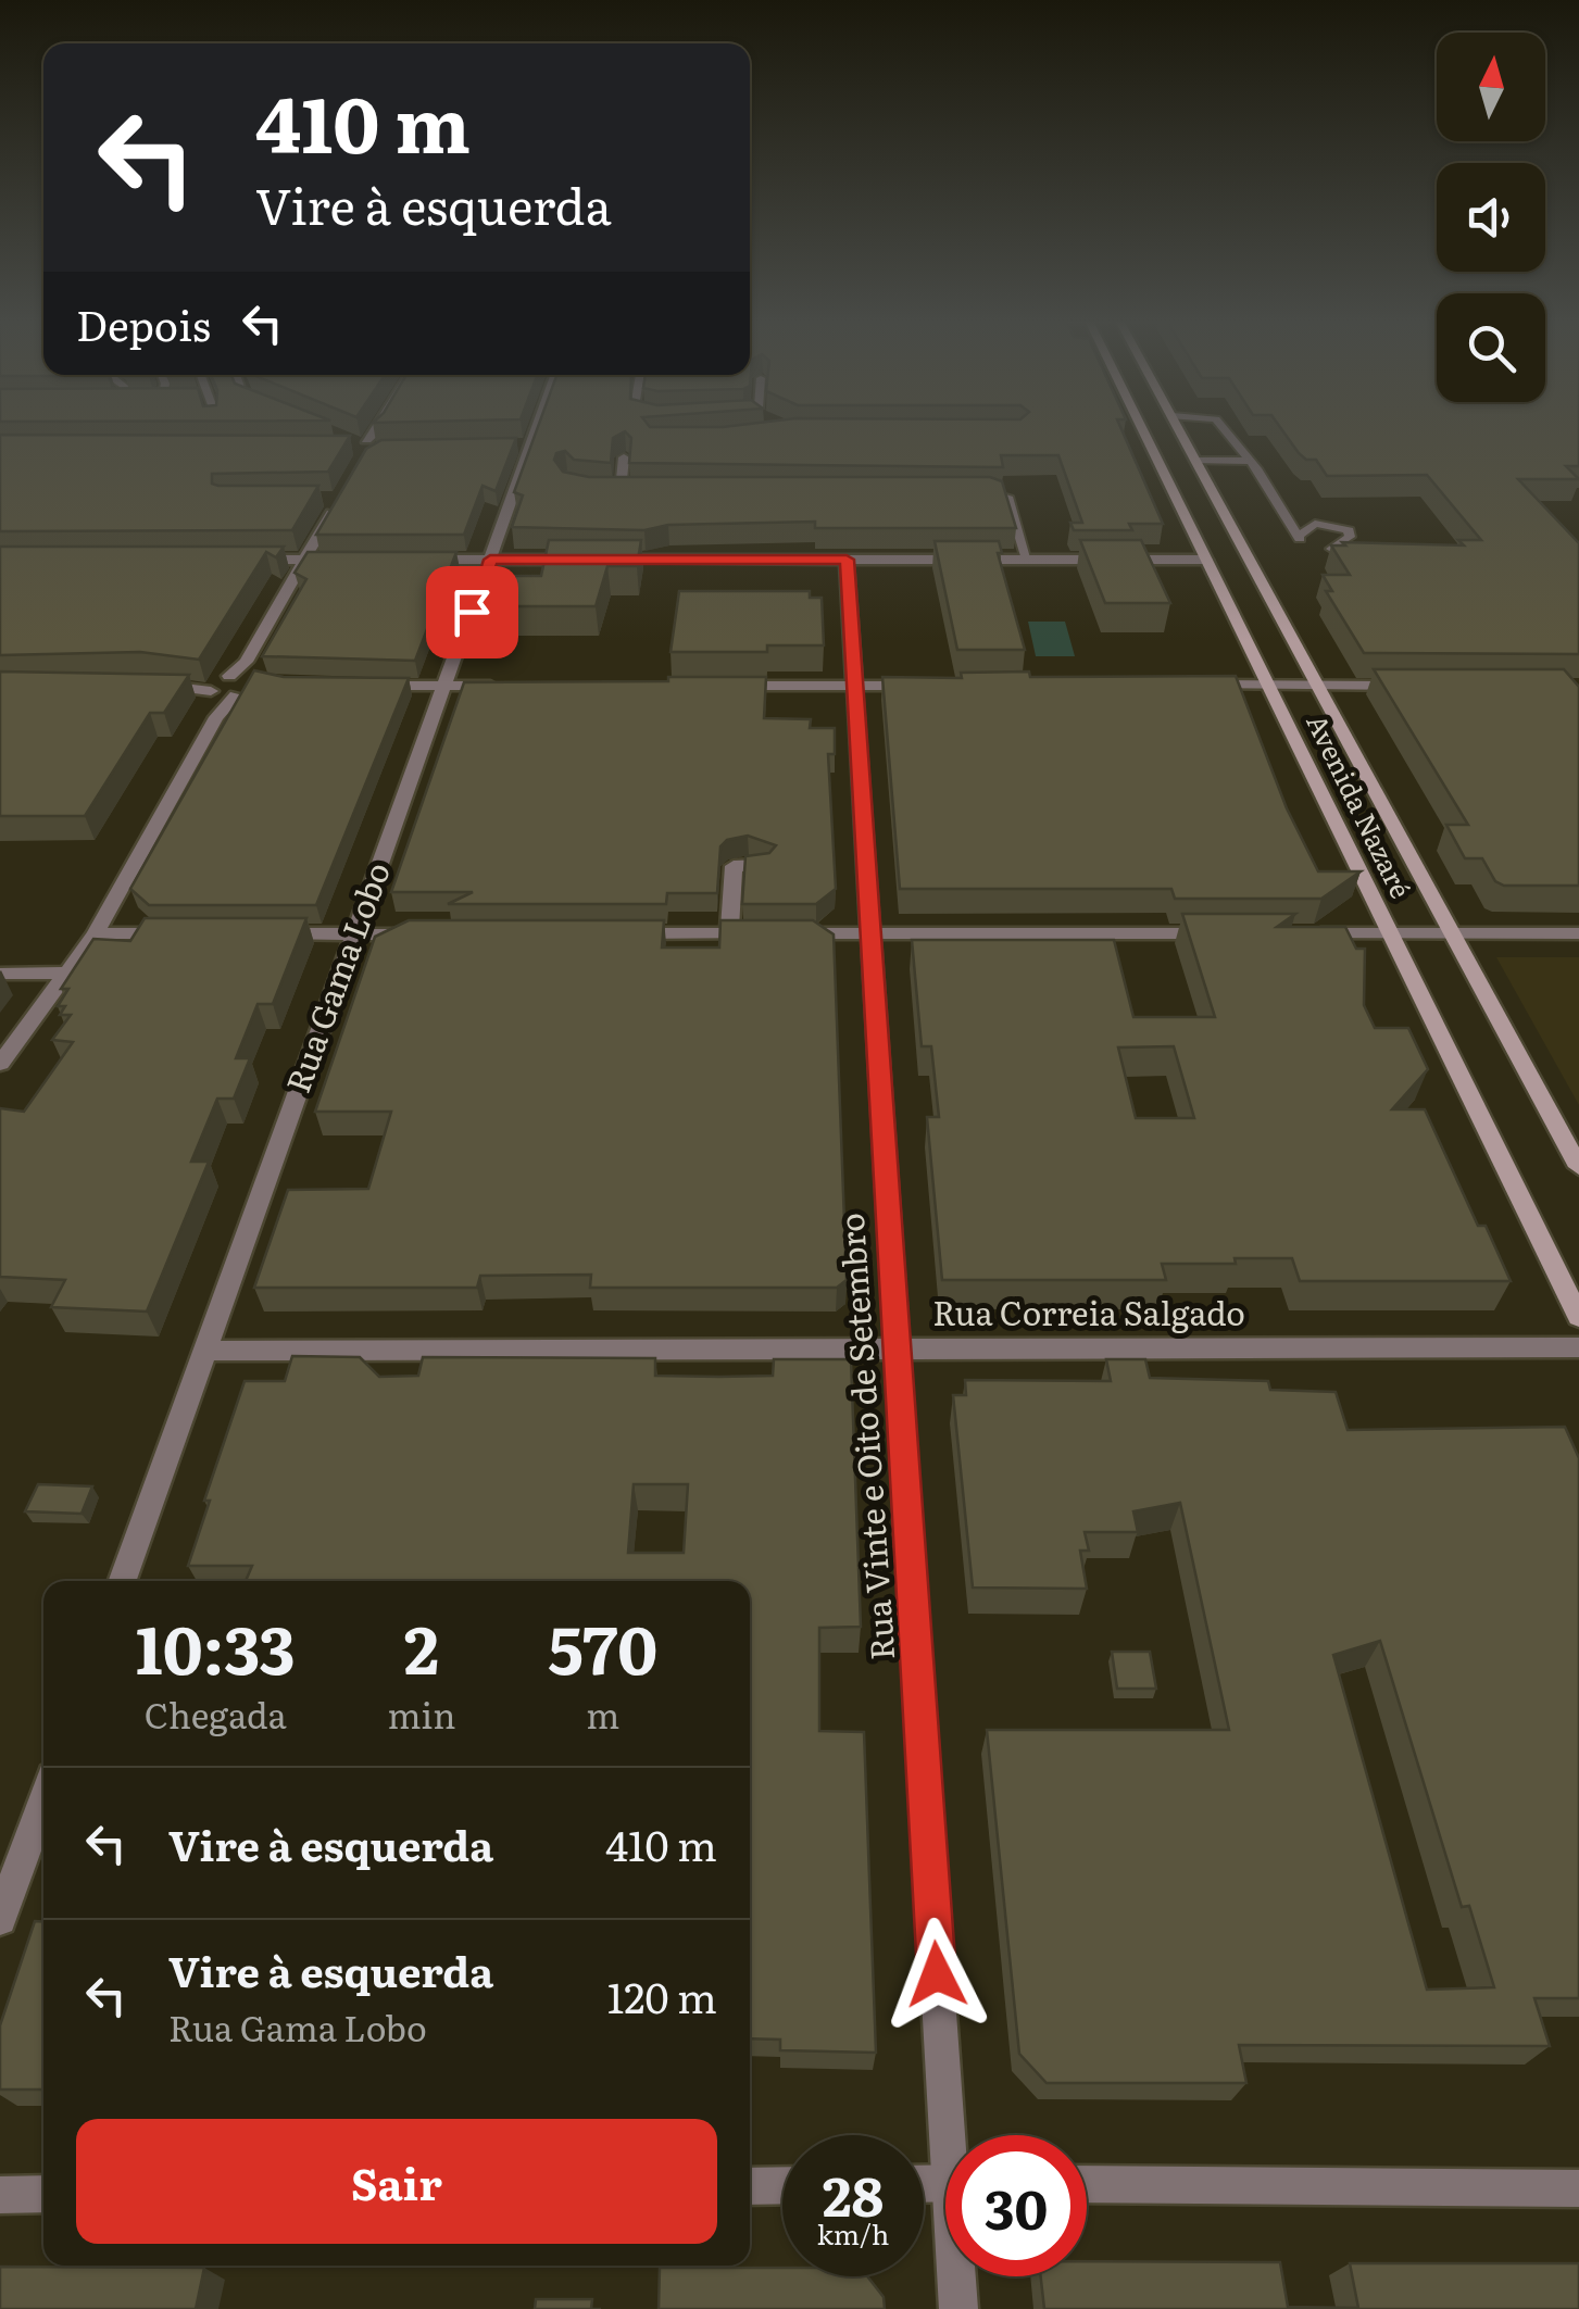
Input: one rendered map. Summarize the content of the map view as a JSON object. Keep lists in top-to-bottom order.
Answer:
{
  "streets": {
    "main road": ["Avenida Nazaré"],
    "street": ["Rua Gama Lobo", "Rua Correia Salgado", "Rua Vinte e Oito de Setembro"]
  },
  "crossings": [
    ["Rua Gama Lobo", "Rua Correia Salgado"],
    ["Rua Correia Salgado", "Rua Vinte e Oito de Setembro"]
  ],
  "north": "top",
  "page": {
    "turn": ["410 m", "Vire à esquerda"],
    "then": "Depois",
    "eta": [
      "10:33",
      "Chegada",
      "2",
      "min",
      "570",
      "m"
    ],
    "list": [
      {
        "name": "Vire à esquerda",
        "value": "410 m"
      },
      {
        "name": "Vire à esquerda",
        "note": "Rua Gama Lobo",
        "value": "120 m"
      }
    ],
    "buttons": "Sair",
    "speed": "28 km/h",
    "limit": "30"
  }
}
